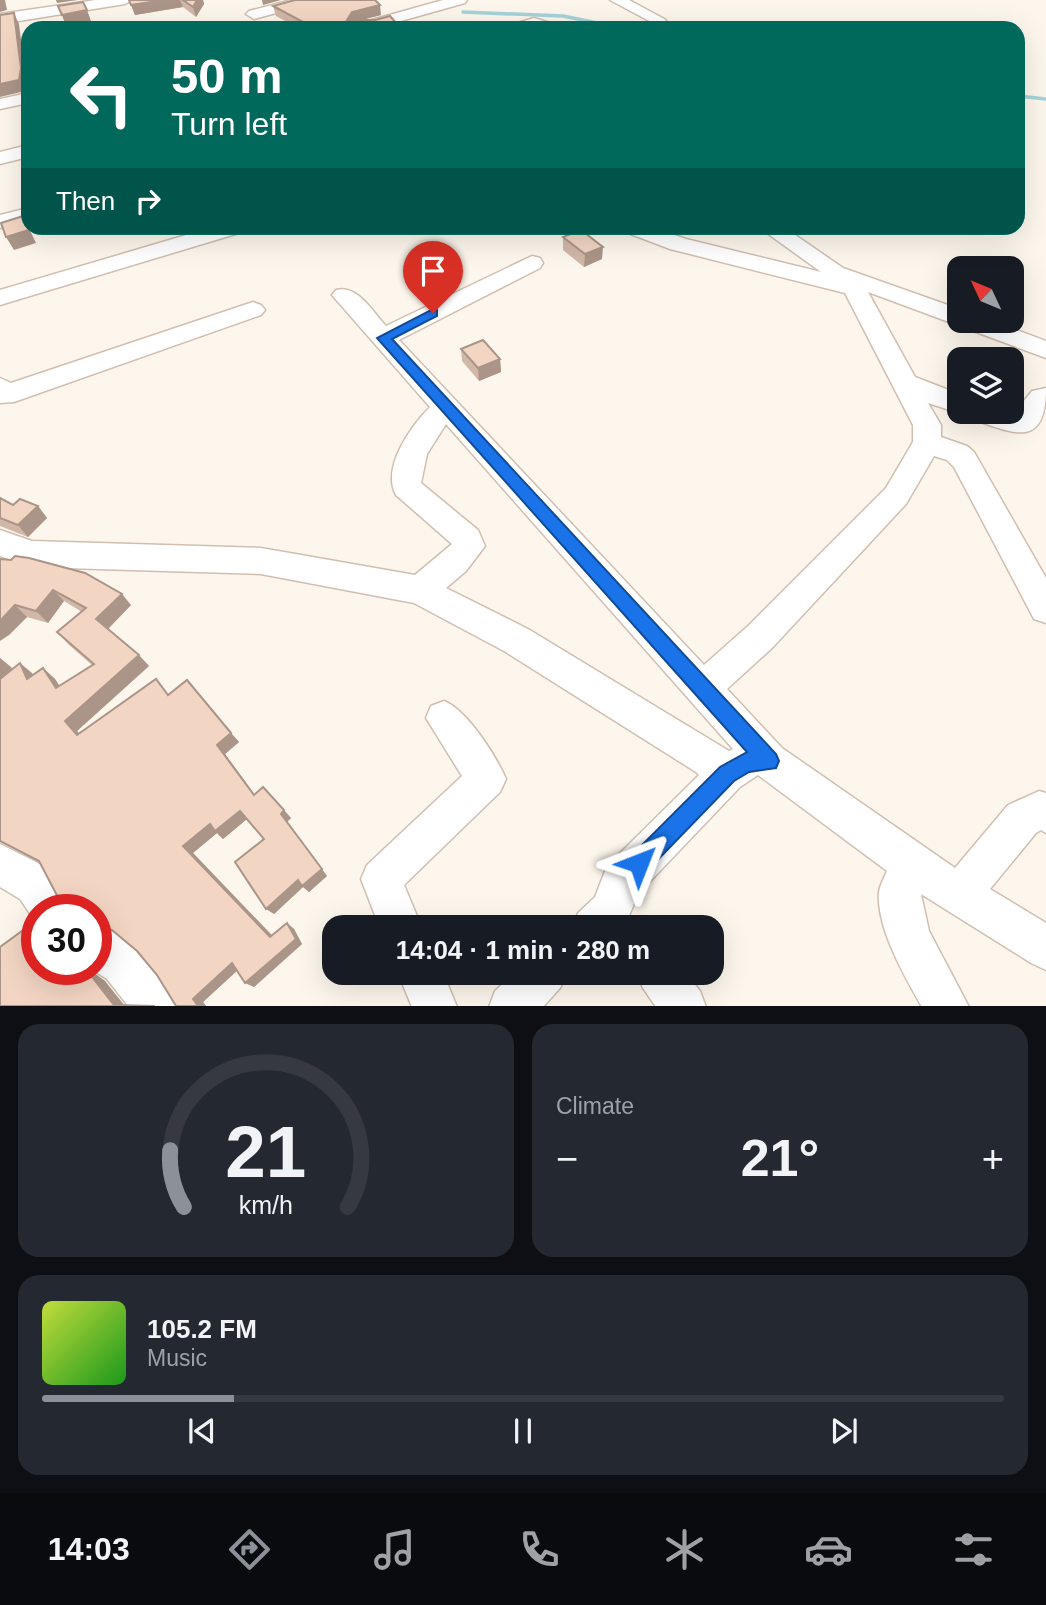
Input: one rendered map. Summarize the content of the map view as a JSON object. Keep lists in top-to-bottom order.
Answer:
{
  "north": "top left",
  "page": {
    "turn": ["50 m", "Turn left"],
    "then": "Then",
    "limit": "30",
    "trip": "14:04 · 1 min · 280 m",
    "tile": "Climate",
    "heat": ["−", "21°", "+"],
    "song": ["105.2 FM", "Music"],
    "tabs": "14:03",
    "gauge": ["21", "km/h"]
  }
}
